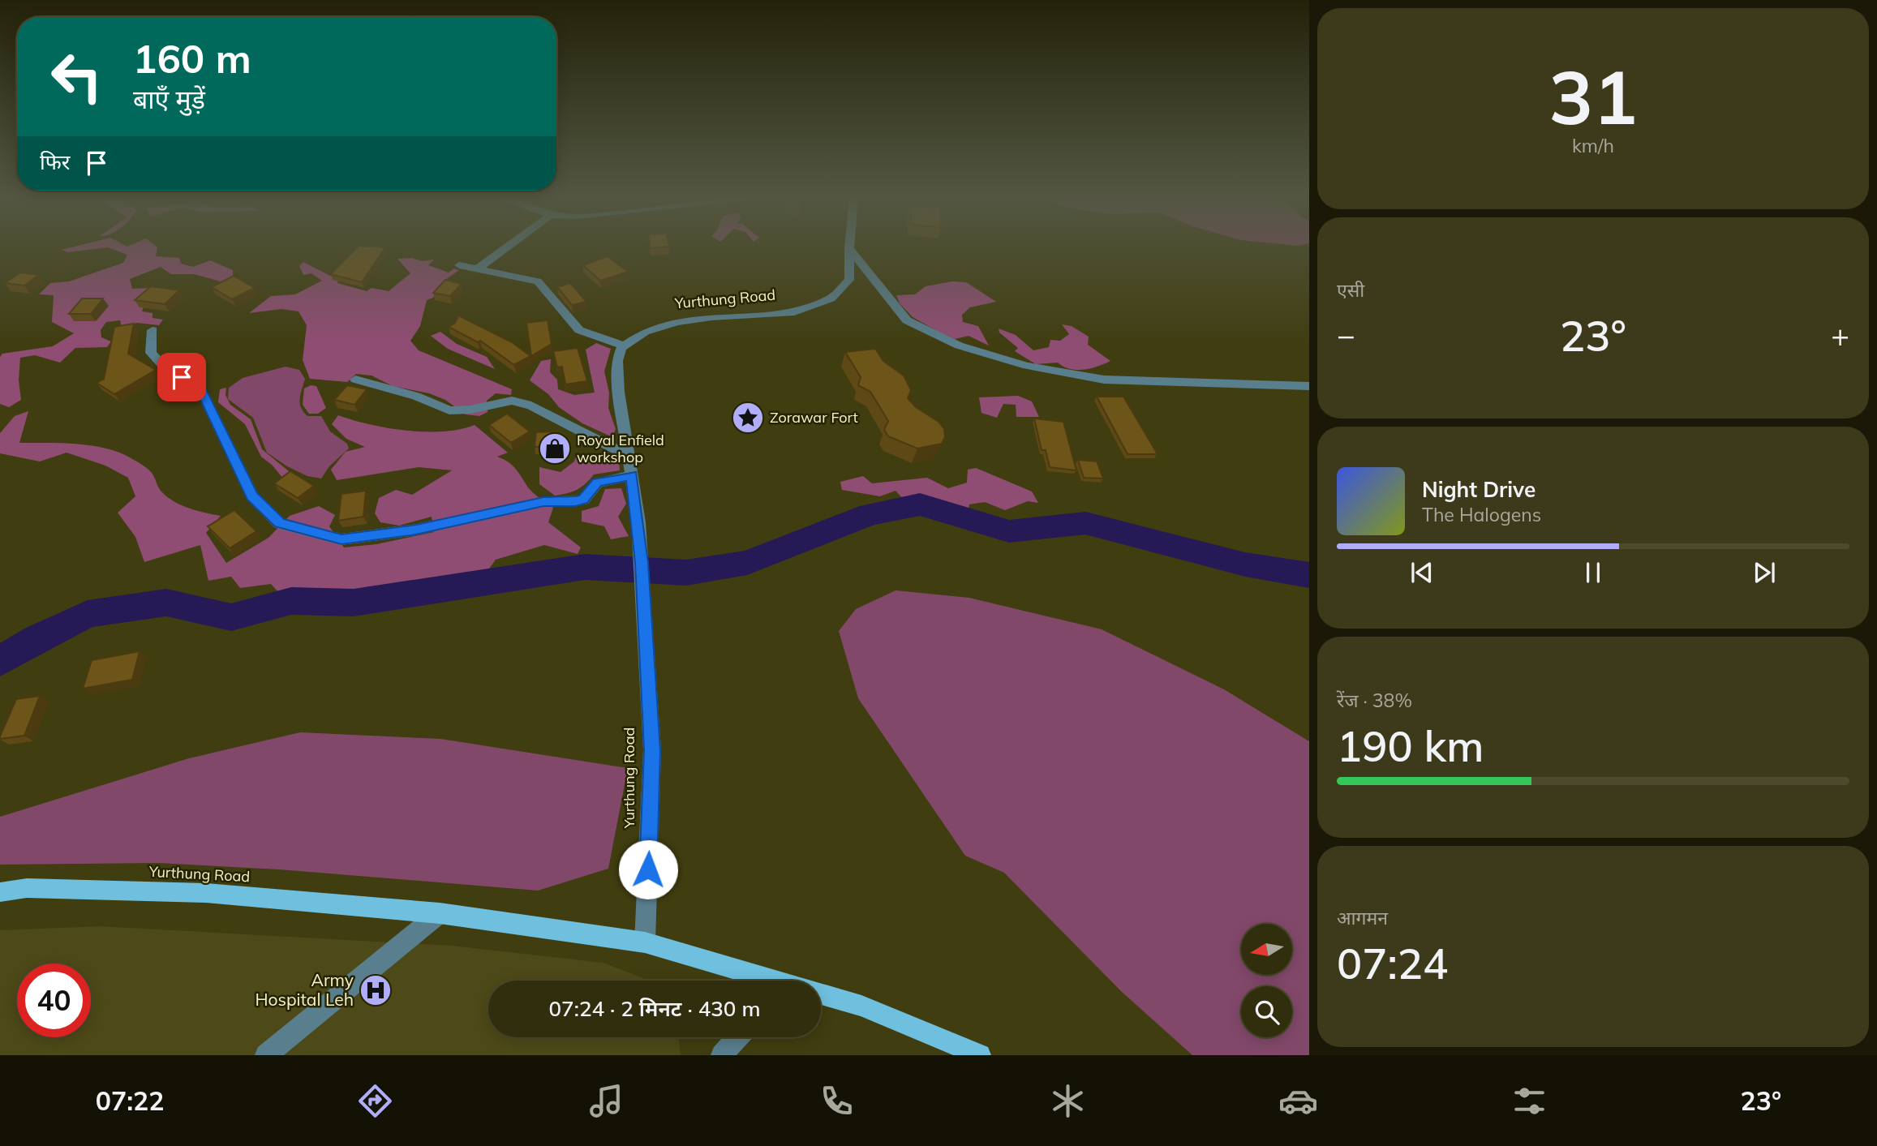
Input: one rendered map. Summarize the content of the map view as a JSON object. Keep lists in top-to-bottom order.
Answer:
{
  "streets": {
    "main road": ["Yurthung Road"]
  },
  "places": {
    "place": ["Zorawar Fort"],
    "shop": ["Royal Enfield workshop"],
    "hospital": ["Army Hospital Leh"]
  },
  "north": "left",
  "page": {
    "tile": [
      ["31", "km/h"],
      "एसी",
      ["रेंज · 38%", "190 km"],
      ["आगमन", "07:24"]
    ],
    "turn": ["160 m", "बाएँ मुड़ें"],
    "then": "फिर",
    "heat": ["−", "23°", "+"],
    "song": ["Night Drive", "The Halogens"],
    "limit": "40",
    "trip": "07:24 · 2 मिनट · 430 m",
    "tabs": ["07:22", "23°"]
  }
}
